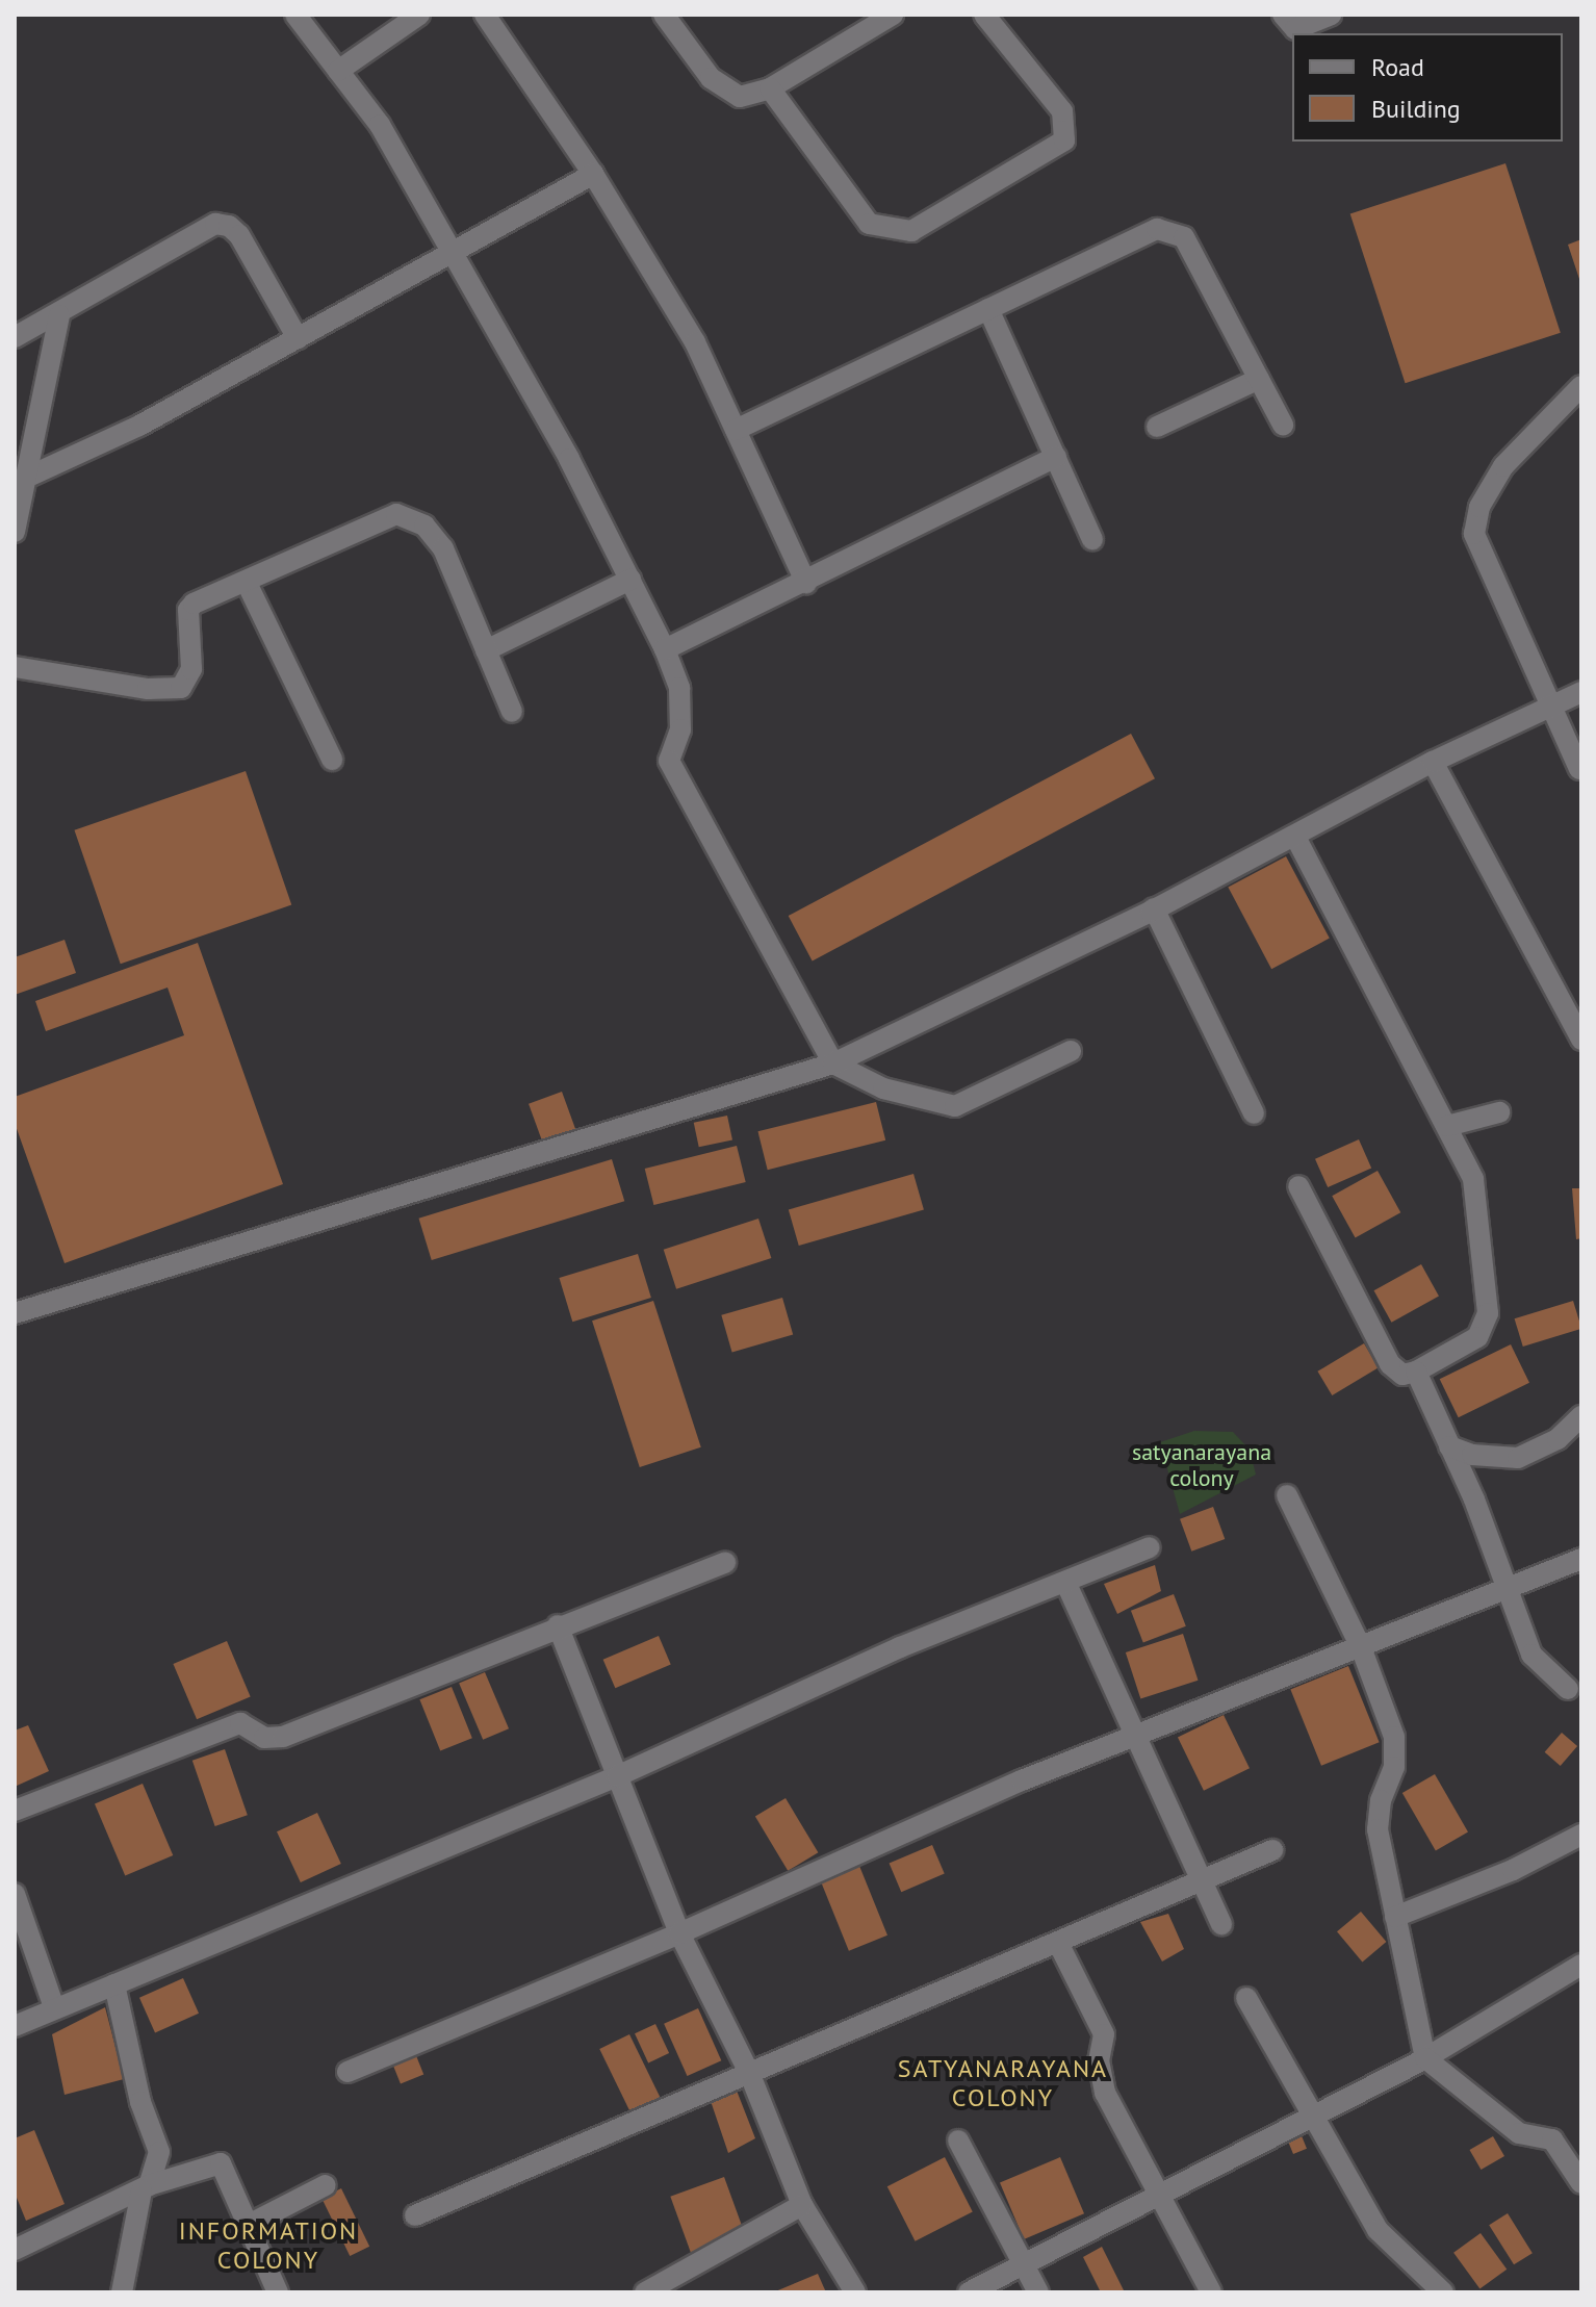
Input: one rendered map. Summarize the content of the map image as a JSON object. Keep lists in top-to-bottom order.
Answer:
{
  "districts": ["SATYANARAYANA COLONY", "INFORMATION COLONY"],
  "parks": ["satyanarayana colony"],
  "legend": ["Road", "Building"]
}
